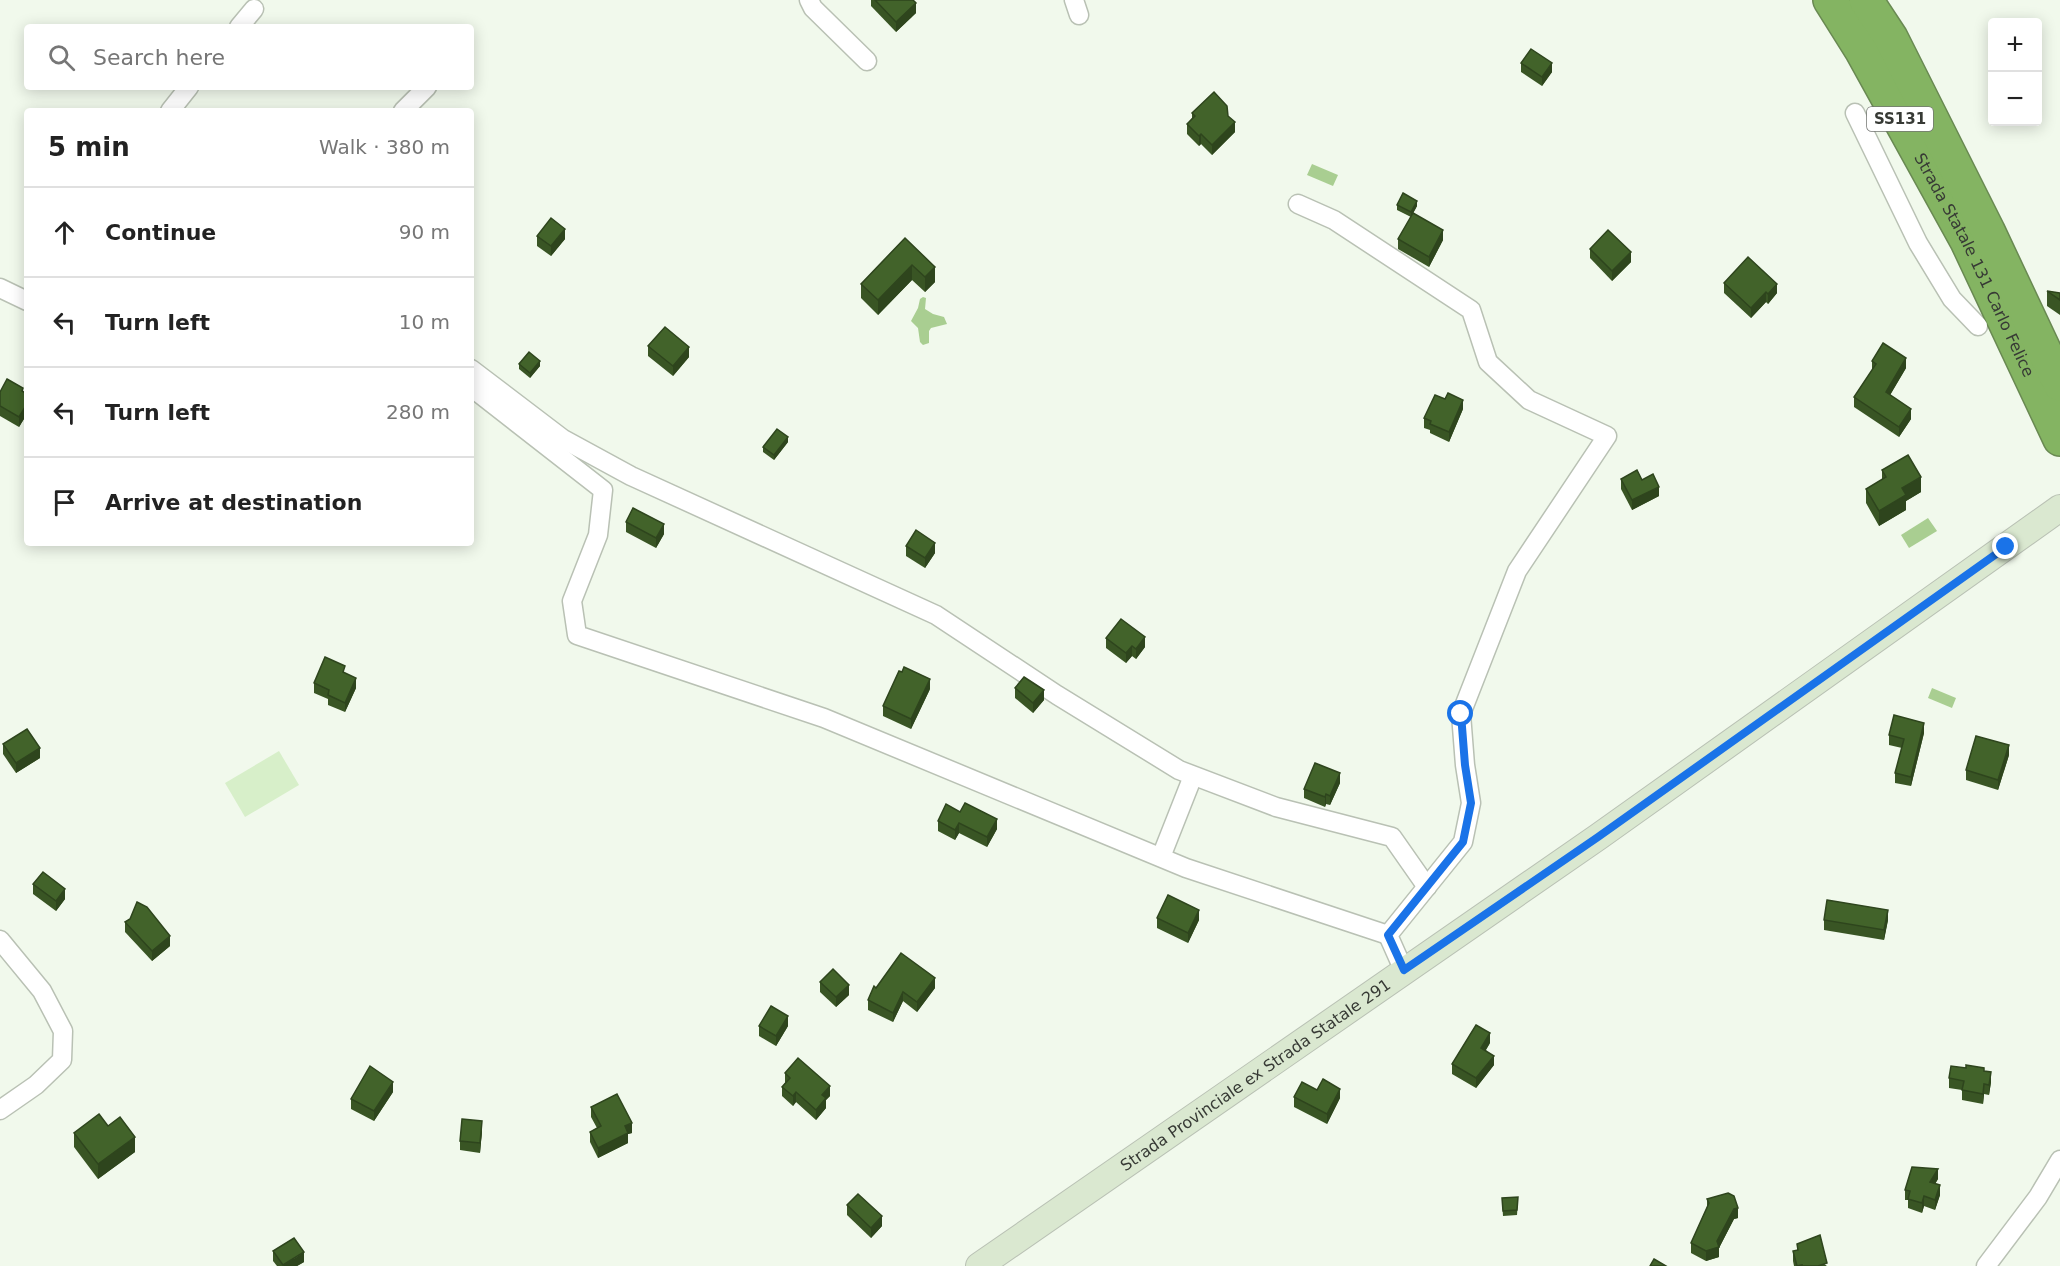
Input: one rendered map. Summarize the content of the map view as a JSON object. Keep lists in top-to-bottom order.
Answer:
{
  "streets": {
    "highway": ["SS131", "Strada Statale 131 Carlo Felice"],
    "street": ["Strada Provinciale ex Strada Statale 291"]
  },
  "page": {
    "map_buttons": ["+", "−"],
    "search": "Search here",
    "heading": ["5 min", "Walk · 380 m"],
    "list": [
      ["Continue", "90 m"],
      ["Turn left", "10 m"],
      ["Turn left", "280 m"],
      "Arrive at destination"
    ]
  }
}
